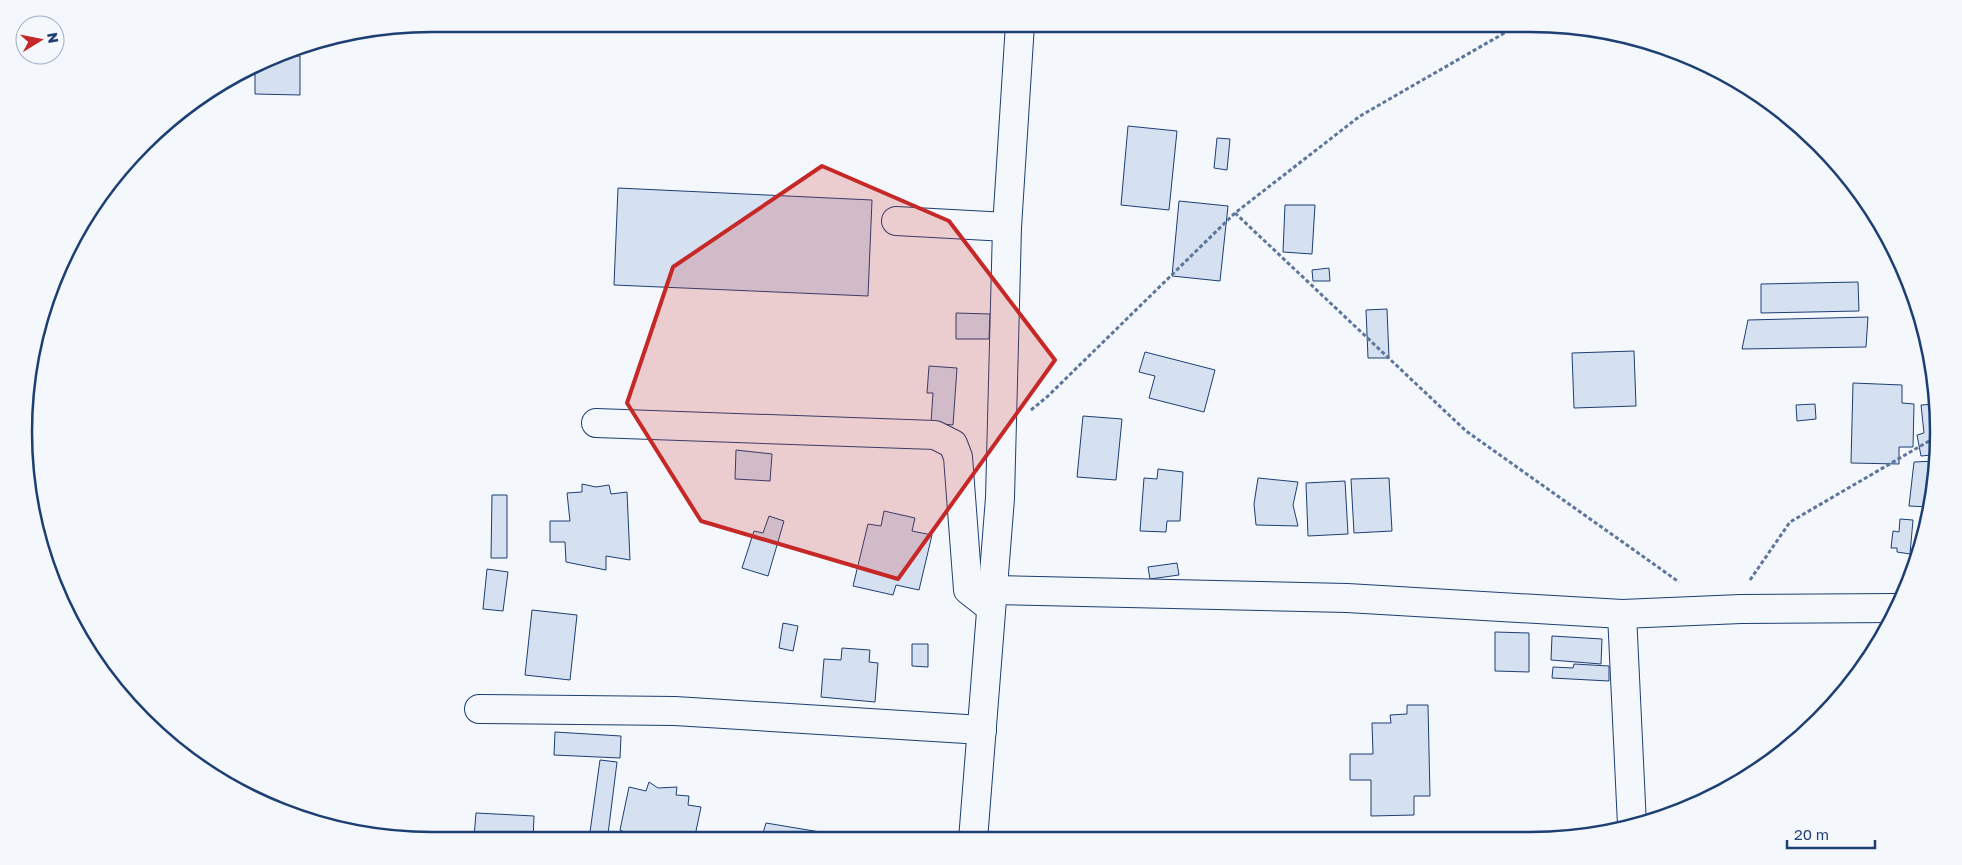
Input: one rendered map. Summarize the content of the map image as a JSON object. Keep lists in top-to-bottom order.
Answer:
{
  "scale_bar": "20 m",
  "north": "right"
}
